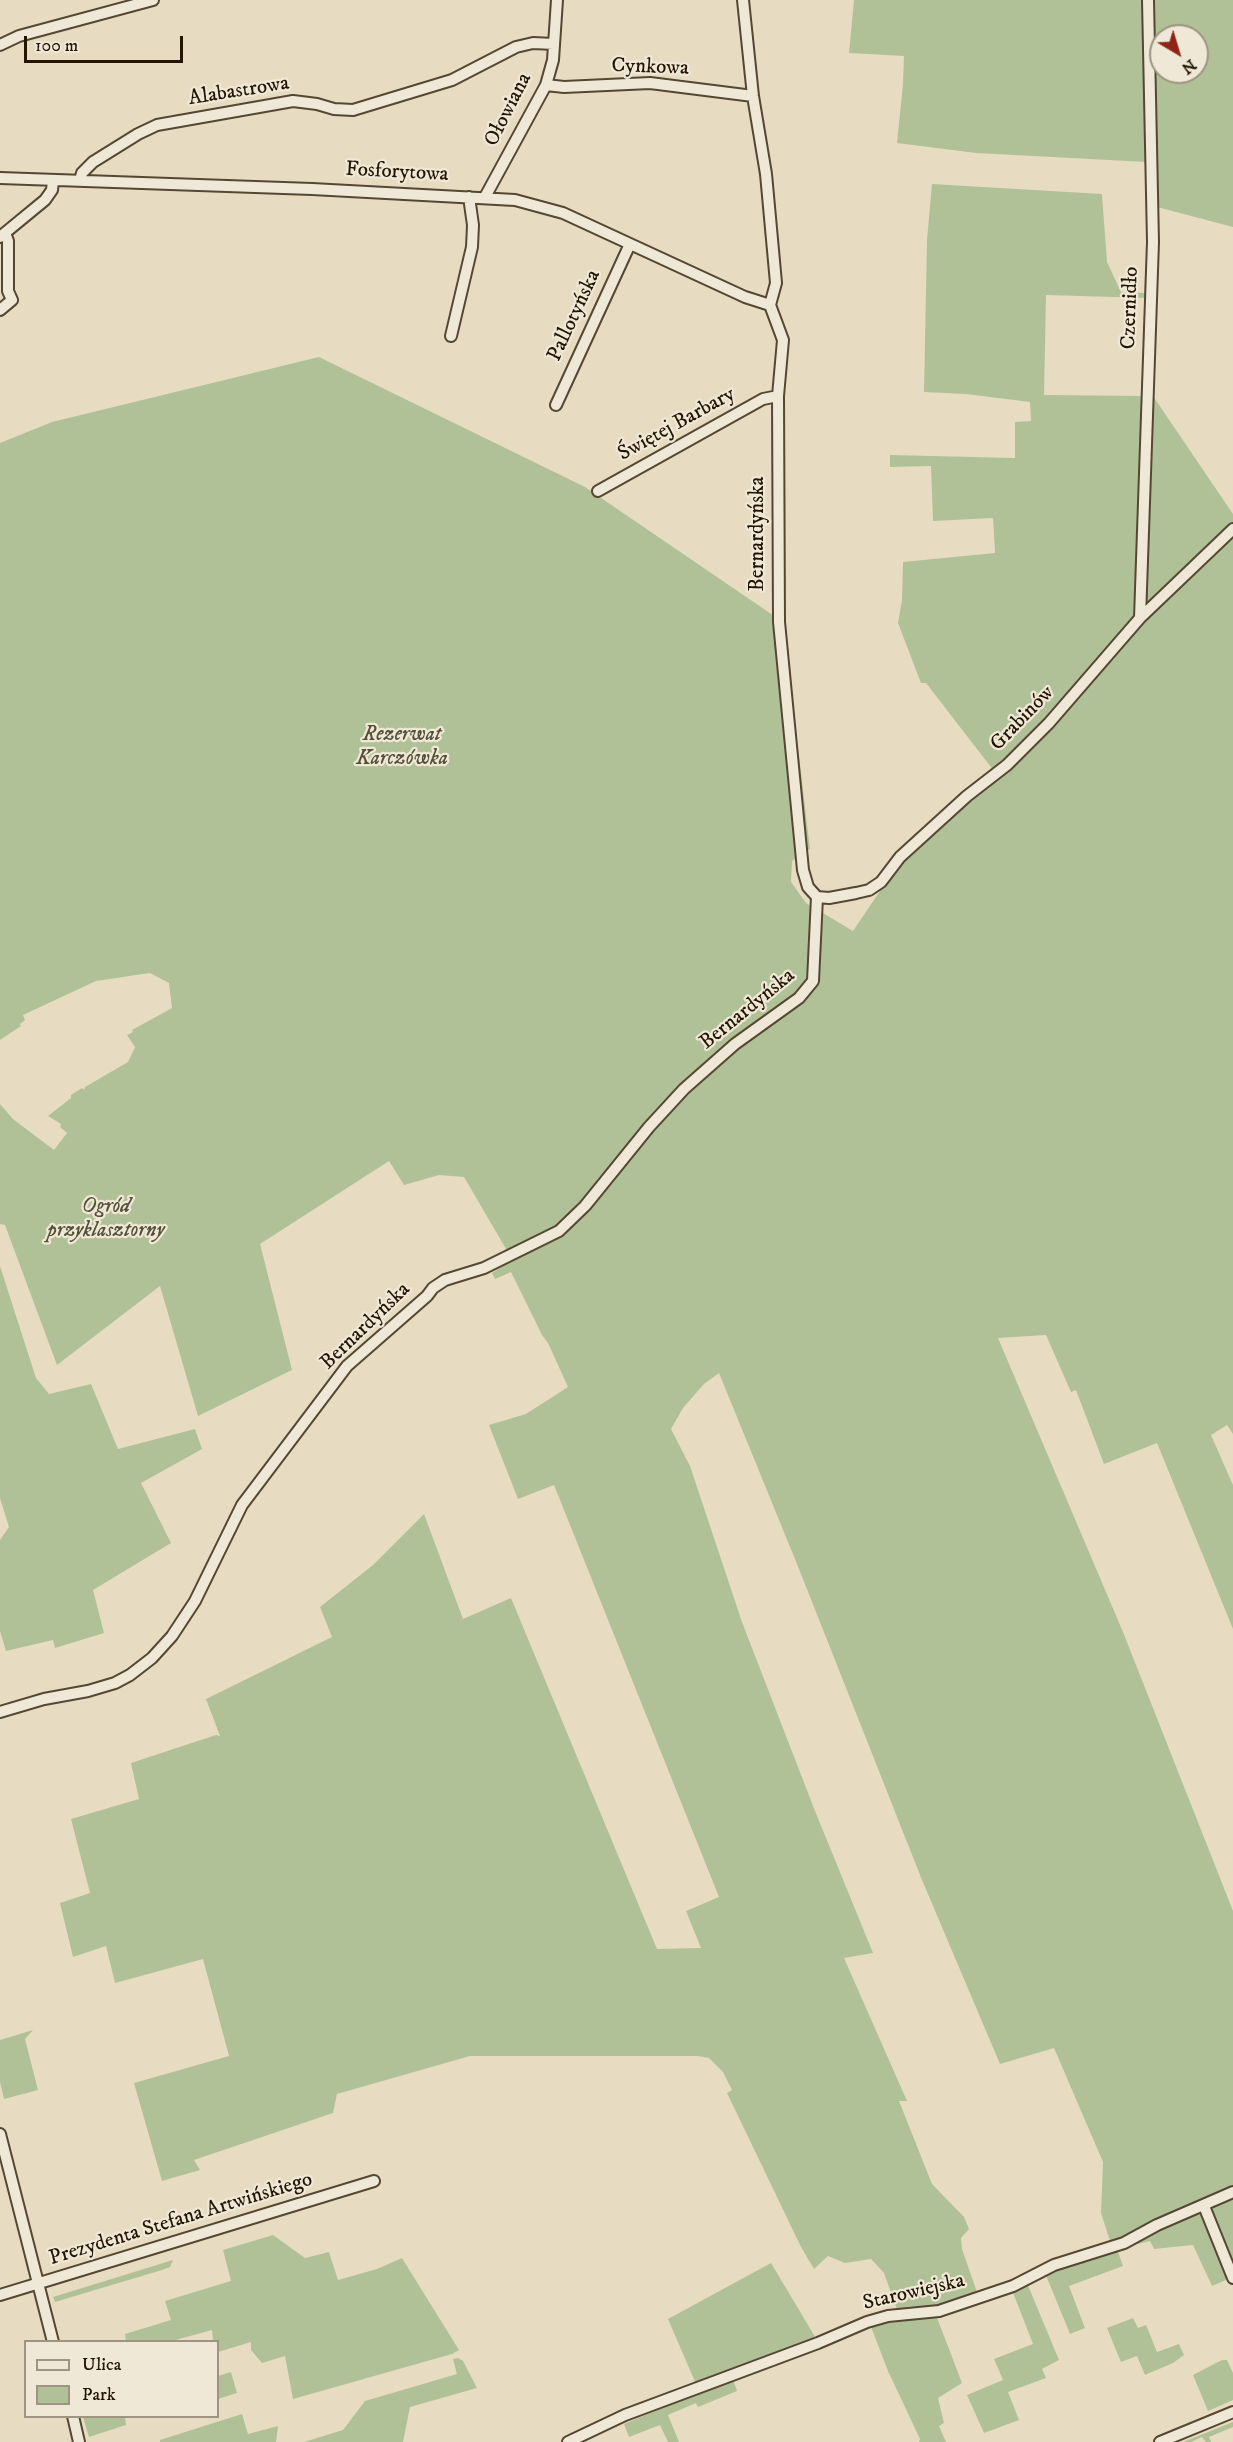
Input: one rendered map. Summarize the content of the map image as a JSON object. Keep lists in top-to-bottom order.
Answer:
{
  "streets": {
    "street": [
      "Cynkowa",
      "Alabastrowa",
      "Ołowiana",
      "Fosforytowa",
      "Czernidło",
      "Pallotyńska",
      "Świętej Barbary",
      "Bernardyńska",
      "Grabinów",
      "Prezydenta Stefana Artwińskiego",
      "Starowiejska"
    ]
  },
  "crossings": [
    ["Cynkowa", "Ołowiana"],
    ["Alabastrowa", "Ołowiana"],
    ["Alabastrowa", "Fosforytowa"],
    ["Ołowiana", "Fosforytowa"],
    ["Fosforytowa", "Pallotyńska"],
    ["Fosforytowa", "Bernardyńska"],
    ["Czernidło", "Grabinów"],
    ["Świętej Barbary", "Bernardyńska"],
    ["Bernardyńska", "Grabinów"]
  ],
  "parks": ["Rezerwat Karczówka", "Ogród przyklasztorny"],
  "legend": ["Ulica", "Park"],
  "scale_bar": "100 m",
  "north": "bottom right"
}
